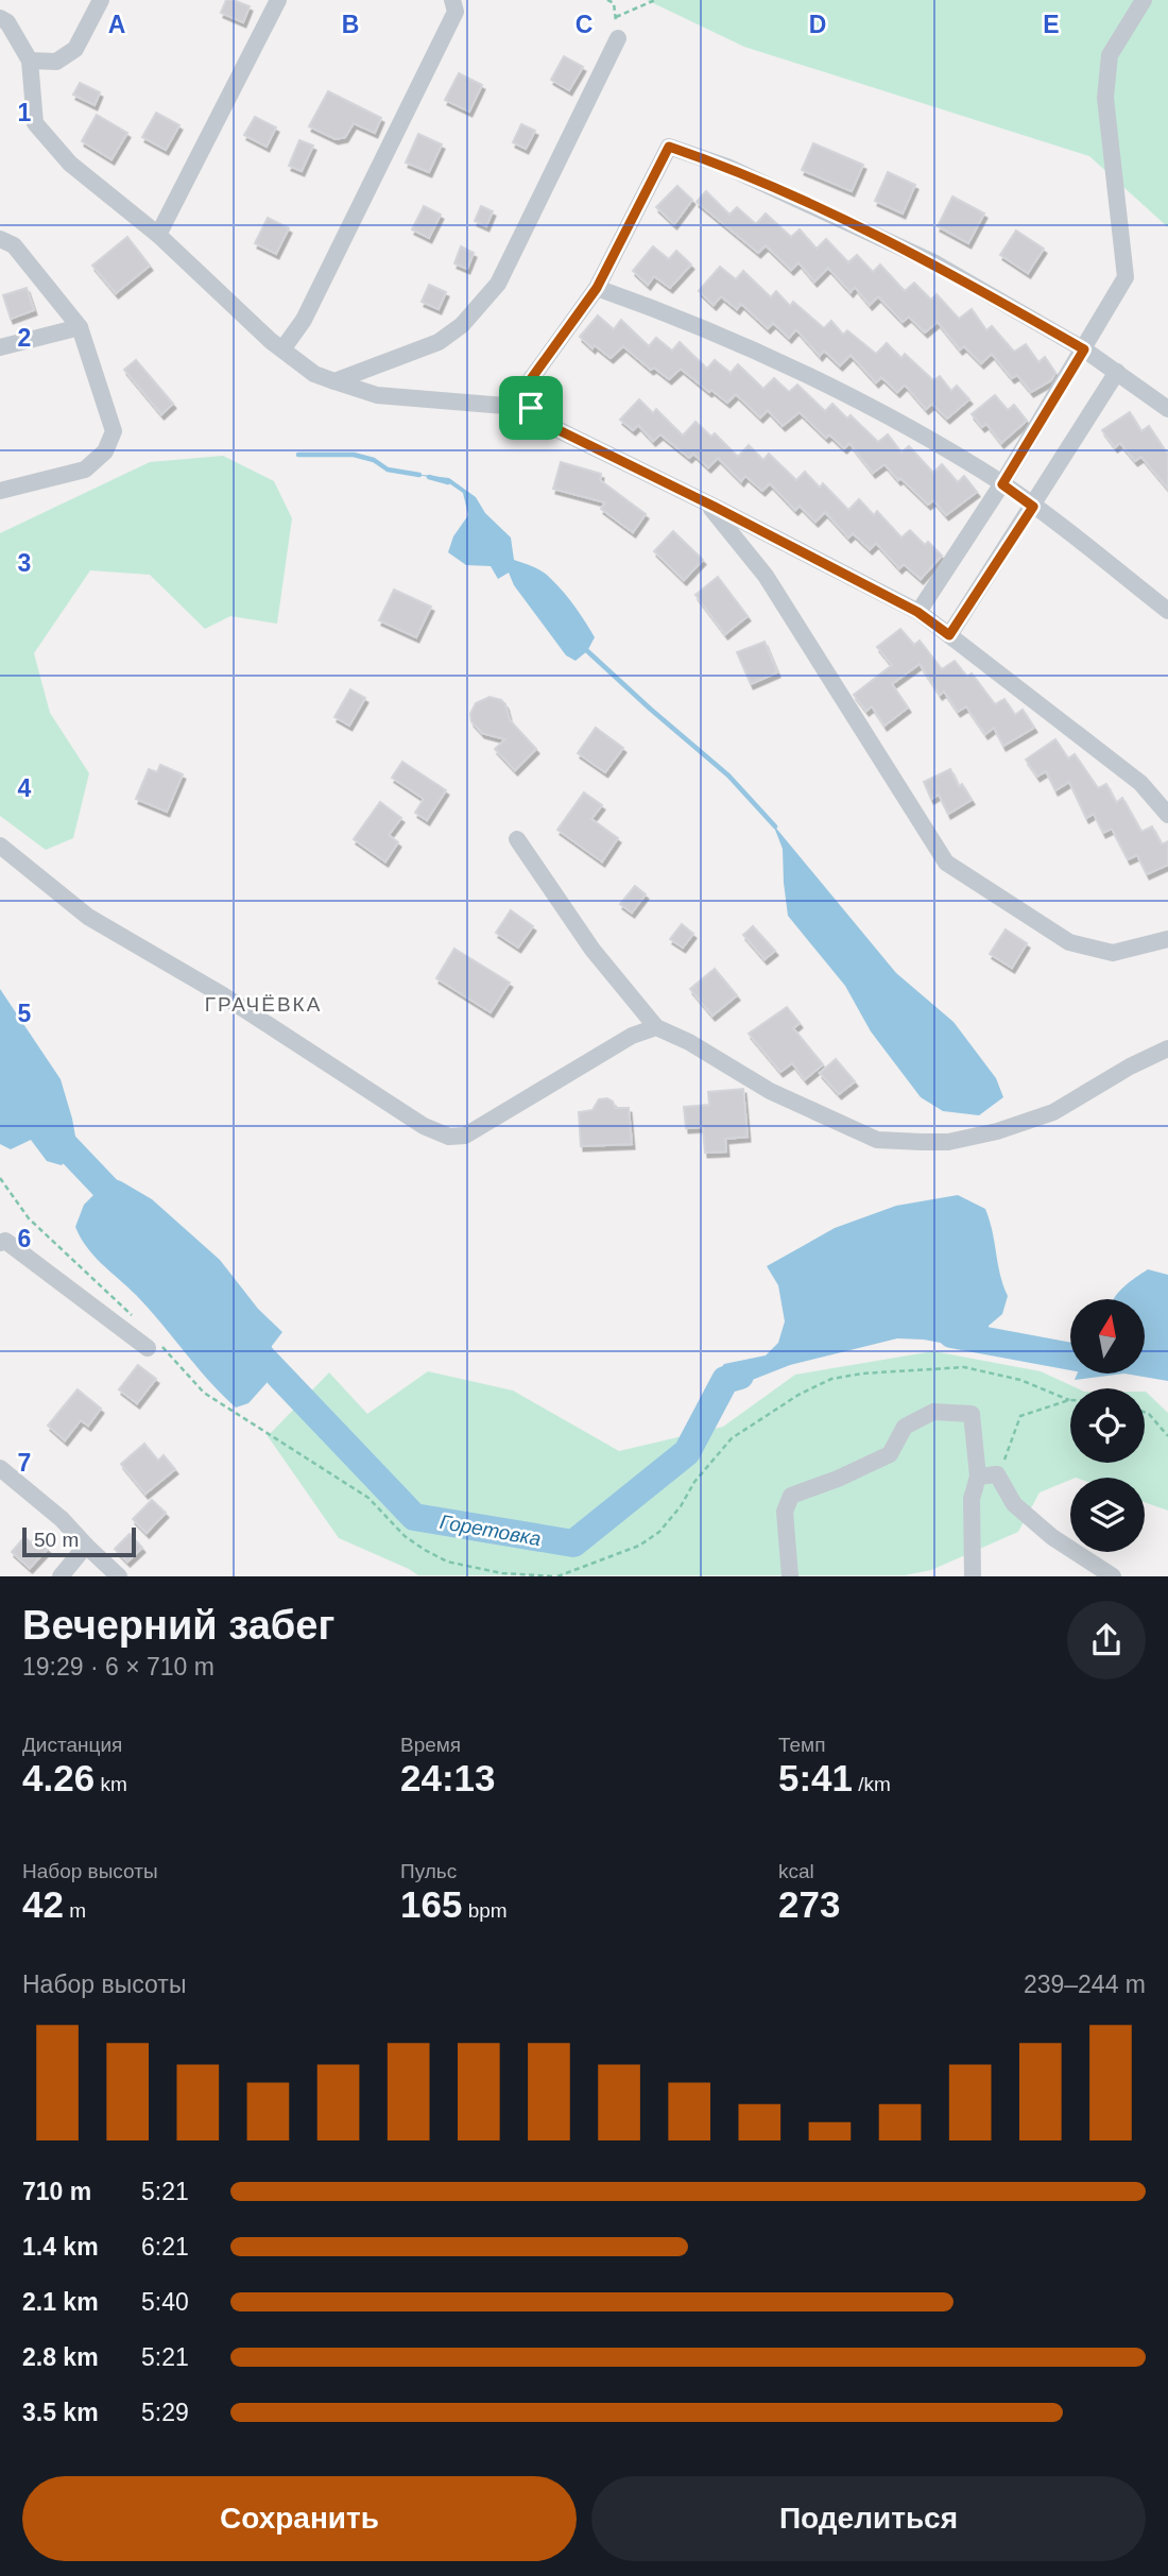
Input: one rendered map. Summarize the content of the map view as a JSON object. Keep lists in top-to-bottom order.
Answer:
{
  "districts": ["ГРАЧЁВКА"],
  "water": ["Горетовка"],
  "scale_bar": "50 m",
  "north": "top",
  "page": {
    "scale": "50 m",
    "heading": ["Вечерний забег", "19:29 · 6 × 710 m"],
    "stats": [
      ["Дистанция", "4.26 km"],
      ["Время", "24:13"],
      ["Темп", "5:41 /km"],
      ["Набор высоты", "42 m"],
      ["Пульс", "165 bpm"],
      ["kcal", "273"]
    ],
    "chart": ["Набор высоты", "239–244 m"],
    "list": [
      {
        "name": "710 m",
        "note": "5:21"
      },
      {
        "name": "1.4 km",
        "note": "6:21"
      },
      {
        "name": "2.1 km",
        "note": "5:40"
      },
      {
        "name": "2.8 km",
        "note": "5:21"
      },
      {
        "name": "3.5 km",
        "note": "5:29"
      }
    ],
    "buttons": ["Сохранить", "Поделиться"]
  },
  "grid": {
    "columns": [
      "A",
      "B",
      "C",
      "D",
      "E"
    ],
    "rows": [
      "1",
      "2",
      "3",
      "4",
      "5",
      "6",
      "7"
    ]
  }
}
